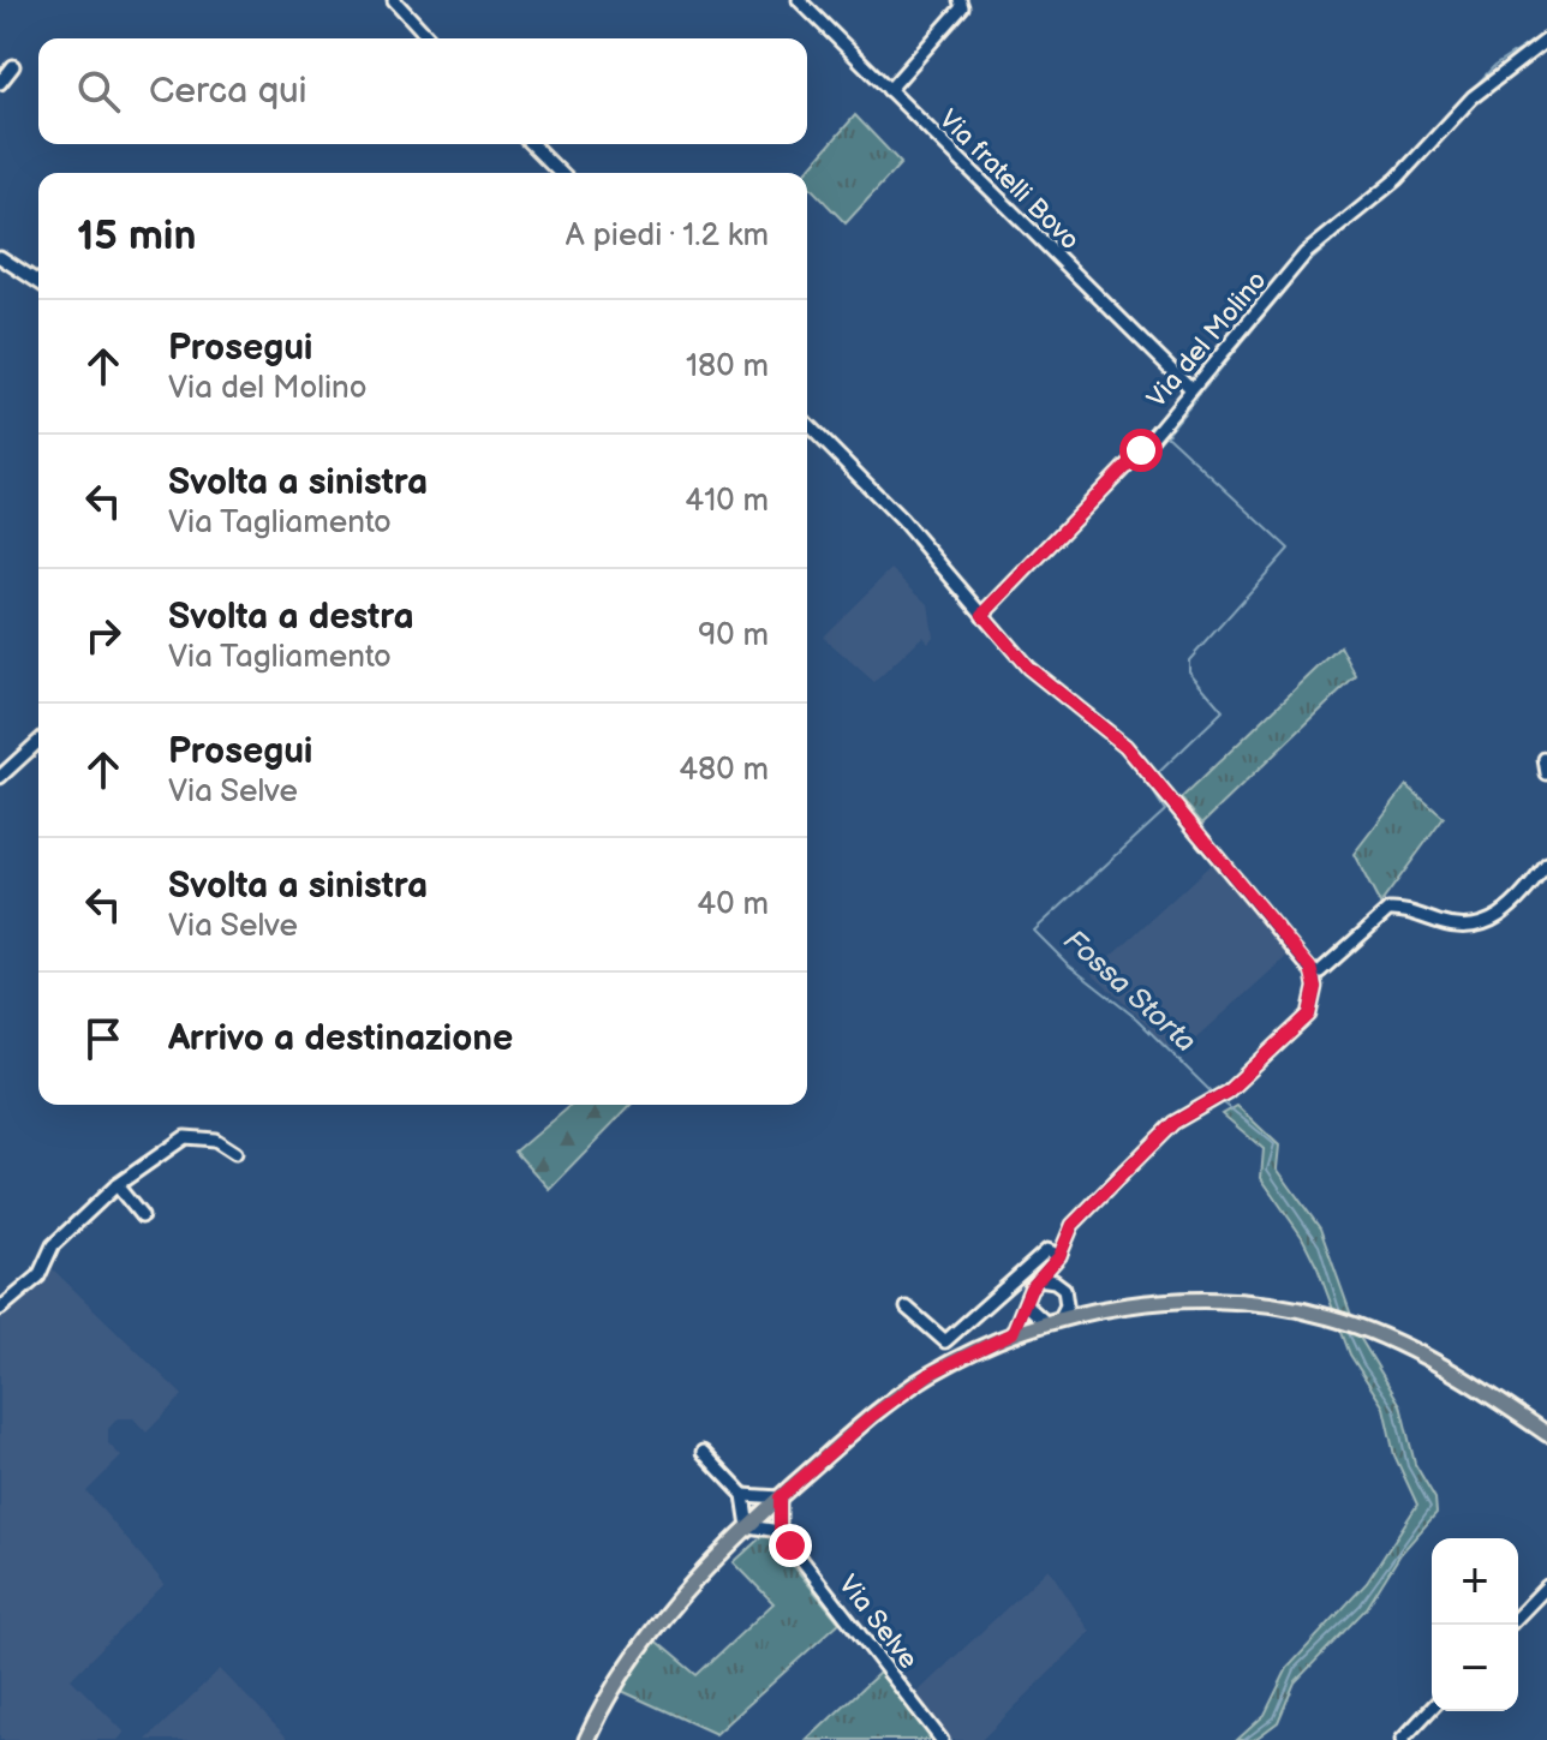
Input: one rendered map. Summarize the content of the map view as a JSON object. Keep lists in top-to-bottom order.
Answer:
{
  "streets": {
    "street": ["Via fratelli Bovo", "Via del Molino", "Via Selve"]
  },
  "crossings": [
    ["Via fratelli Bovo", "Via del Molino"]
  ],
  "water": ["Fossa Storta"],
  "page": {
    "search": "Cerca qui",
    "heading": ["15 min", "A piedi · 1.2 km"],
    "list": [
      ["Prosegui", "Via del Molino", "180 m"],
      ["Svolta a sinistra", "Via Tagliamento", "410 m"],
      ["Svolta a destra", "Via Tagliamento", "90 m"],
      ["Prosegui", "Via Selve", "480 m"],
      ["Svolta a sinistra", "Via Selve", "40 m"],
      "Arrivo a destinazione"
    ],
    "map_buttons": ["+", "−"]
  }
}
